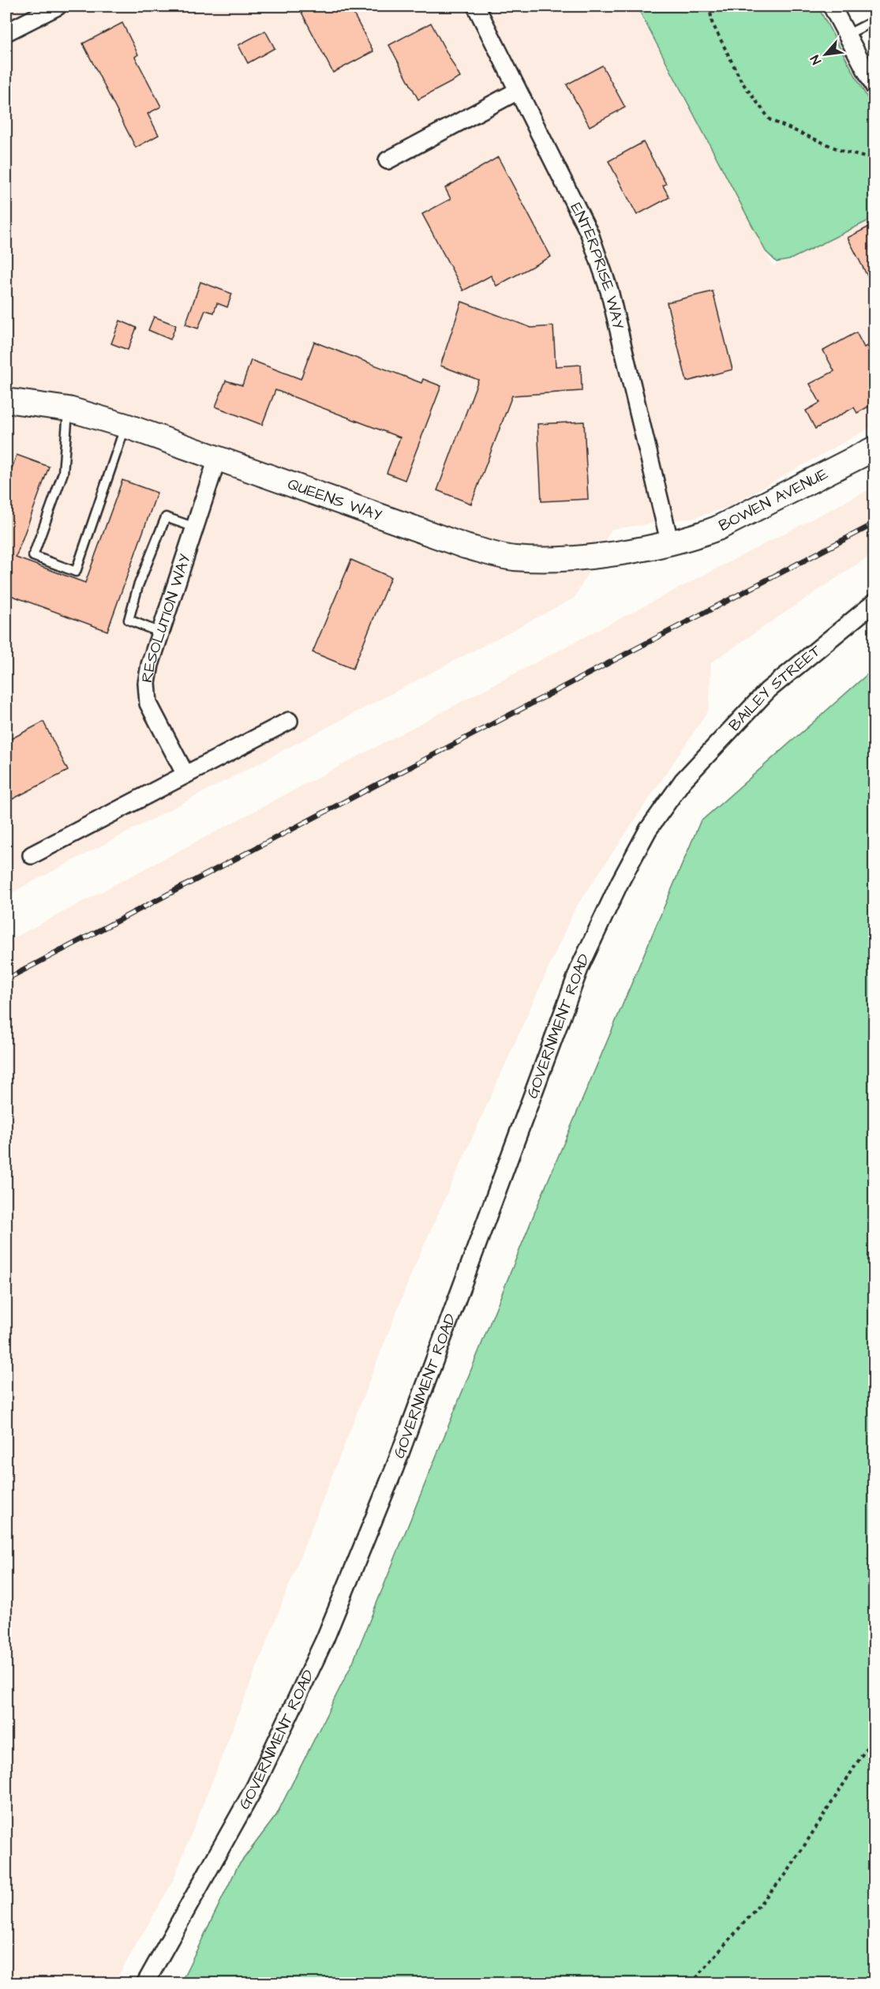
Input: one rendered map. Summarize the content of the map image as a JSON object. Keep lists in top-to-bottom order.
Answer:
{
  "streets": {
    "street": [
      "ENTERPRISE WAY",
      "BOWEN AVENUE",
      "QUEENS WAY",
      "RESOLUTION WAY",
      "BAILEY STREET",
      "GOVERNMENT ROAD"
    ]
  },
  "crossings": [
    ["ENTERPRISE WAY", "BOWEN AVENUE"],
    ["ENTERPRISE WAY", "QUEENS WAY"],
    ["BOWEN AVENUE", "QUEENS WAY"],
    ["QUEENS WAY", "RESOLUTION WAY"],
    ["BAILEY STREET", "GOVERNMENT ROAD"]
  ],
  "north": "bottom left"
}
